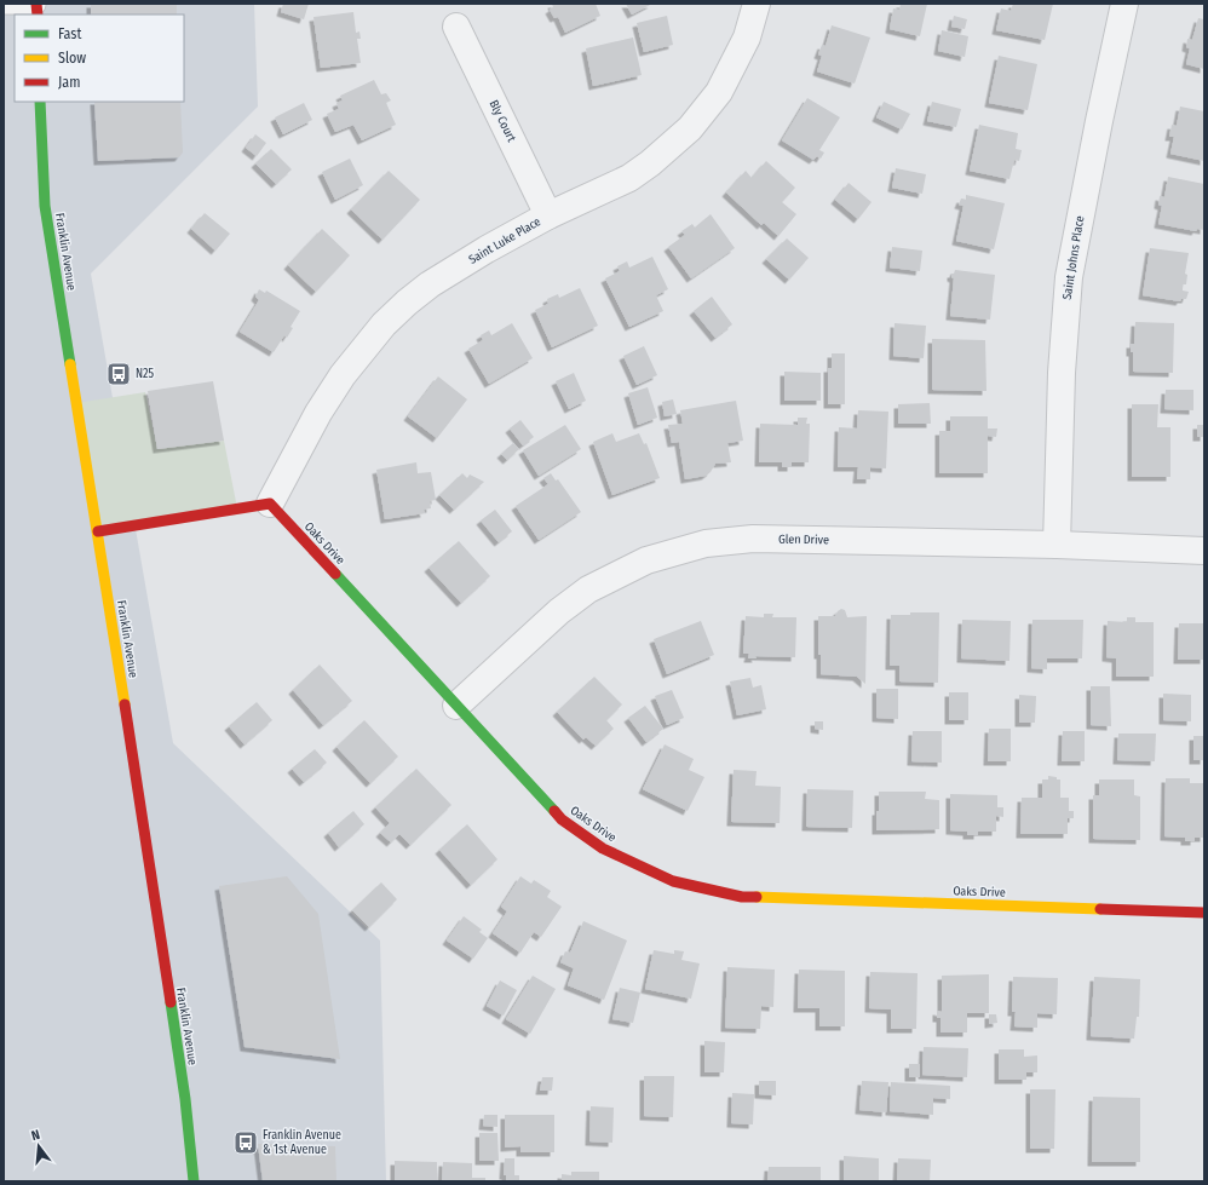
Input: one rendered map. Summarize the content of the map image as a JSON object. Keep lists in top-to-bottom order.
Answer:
{
  "streets": {
    "street": [
      "Bly Court",
      "Saint Luke Place",
      "Franklin Avenue",
      "Saint Johns Place",
      "Glen Drive",
      "Oaks Drive"
    ]
  },
  "crossings": [
    ["Bly Court", "Saint Luke Place"],
    ["Saint Luke Place", "Oaks Drive"],
    ["Saint Johns Place", "Glen Drive"],
    ["Glen Drive", "Oaks Drive"]
  ],
  "places": {
    "bus stop": ["N25", "Franklin Avenue & 1st Avenue"]
  },
  "legend": ["Fast", "Slow", "Jam"],
  "north": "top"
}
